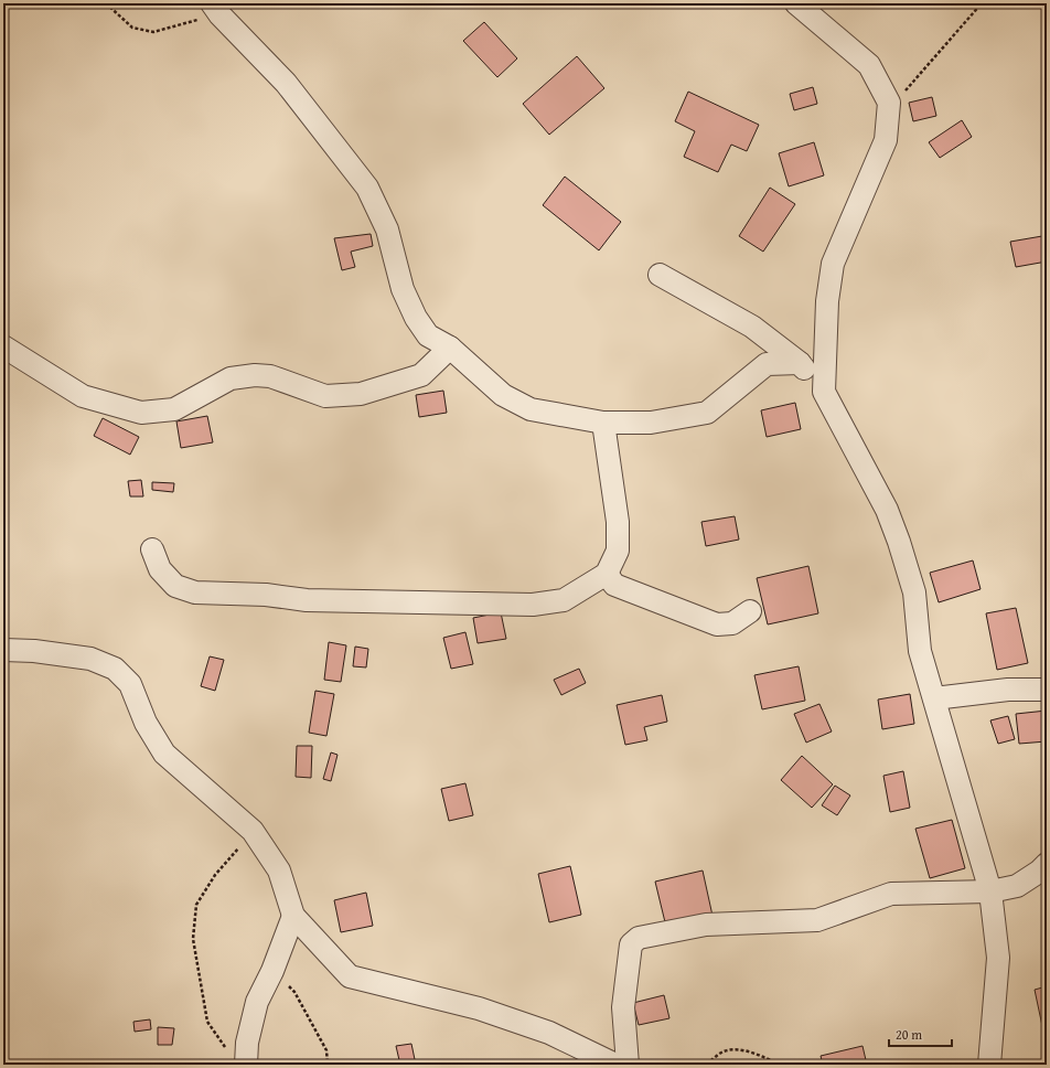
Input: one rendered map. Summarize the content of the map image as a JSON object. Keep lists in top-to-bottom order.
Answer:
{
  "scale_bar": "20 m"
}
